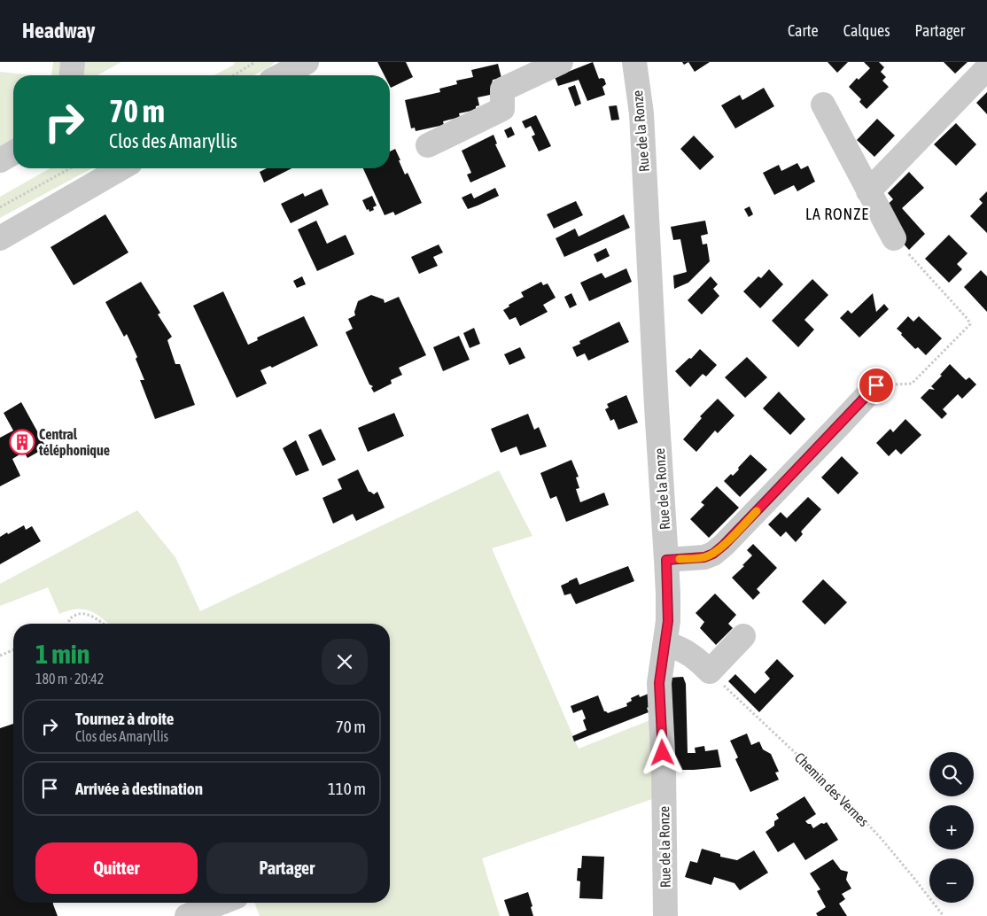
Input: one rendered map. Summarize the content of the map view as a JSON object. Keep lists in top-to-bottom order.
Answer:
{
  "streets": {
    "street": ["Rue de la Ronze"],
    "path": ["Chemin des Vernes"]
  },
  "districts": ["LA RONZE"],
  "places": {
    "building": ["Central téléphonique"]
  },
  "page": {
    "header": "Headway",
    "nav": ["Carte", "Calques", "Partager"],
    "turn": ["70 m", "Clos des Amaryllis"],
    "heading": ["1 min", "180 m · 20:42"],
    "list": [
      {
        "name": "Tournez à droite",
        "note": "Clos des Amaryllis",
        "value": "70 m"
      },
      {
        "name": "Arrivée à destination",
        "value": "110 m"
      }
    ],
    "map_buttons": ["+", "−"],
    "buttons": ["Quitter", "Partager"]
  }
}
